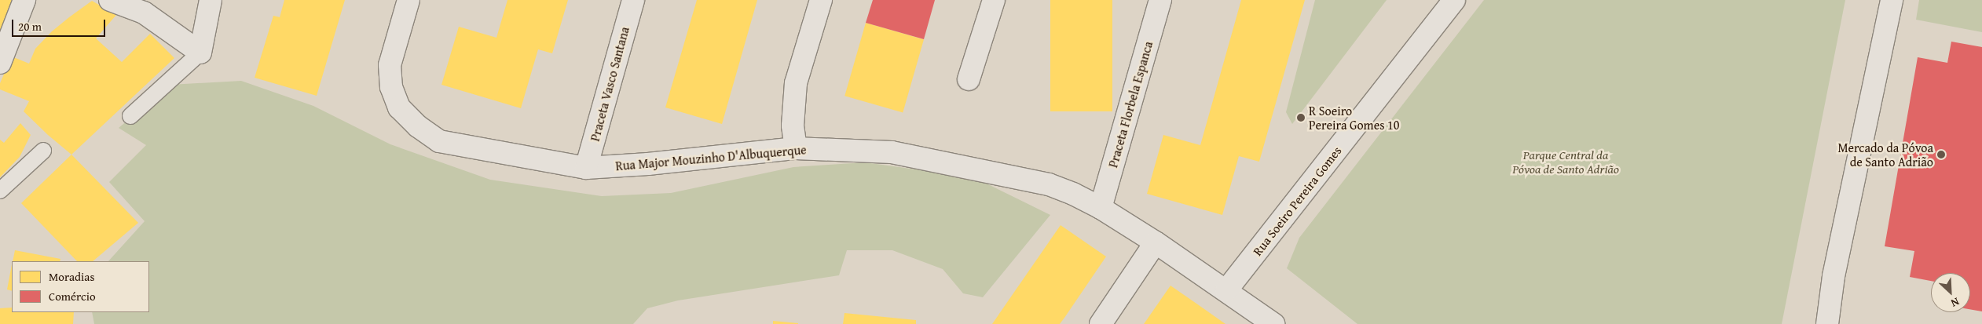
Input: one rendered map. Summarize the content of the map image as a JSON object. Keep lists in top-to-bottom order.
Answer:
{
  "streets": {
    "street": [
      "Praceta Vasco Santana",
      "Praceta Florbela Espanca",
      "Rua Major Mouzinho D'Albuquerque",
      "Rua Soeiro Pereira Gomes"
    ]
  },
  "crossings": [
    ["Praceta Vasco Santana", "Rua Major Mouzinho D'Albuquerque"],
    ["Praceta Florbela Espanca", "Rua Major Mouzinho D'Albuquerque"],
    ["Rua Major Mouzinho D'Albuquerque", "Rua Soeiro Pereira Gomes"]
  ],
  "parks": ["Parque Central da Póvoa de Santo Adrião"],
  "places": ["R Soeiro Pereira Gomes 10", "Mercado da Póvoa de Santo Adrião"],
  "legend": ["Moradias", "Comércio"],
  "scale_bar": "20 m",
  "north": "bottom right"
}
